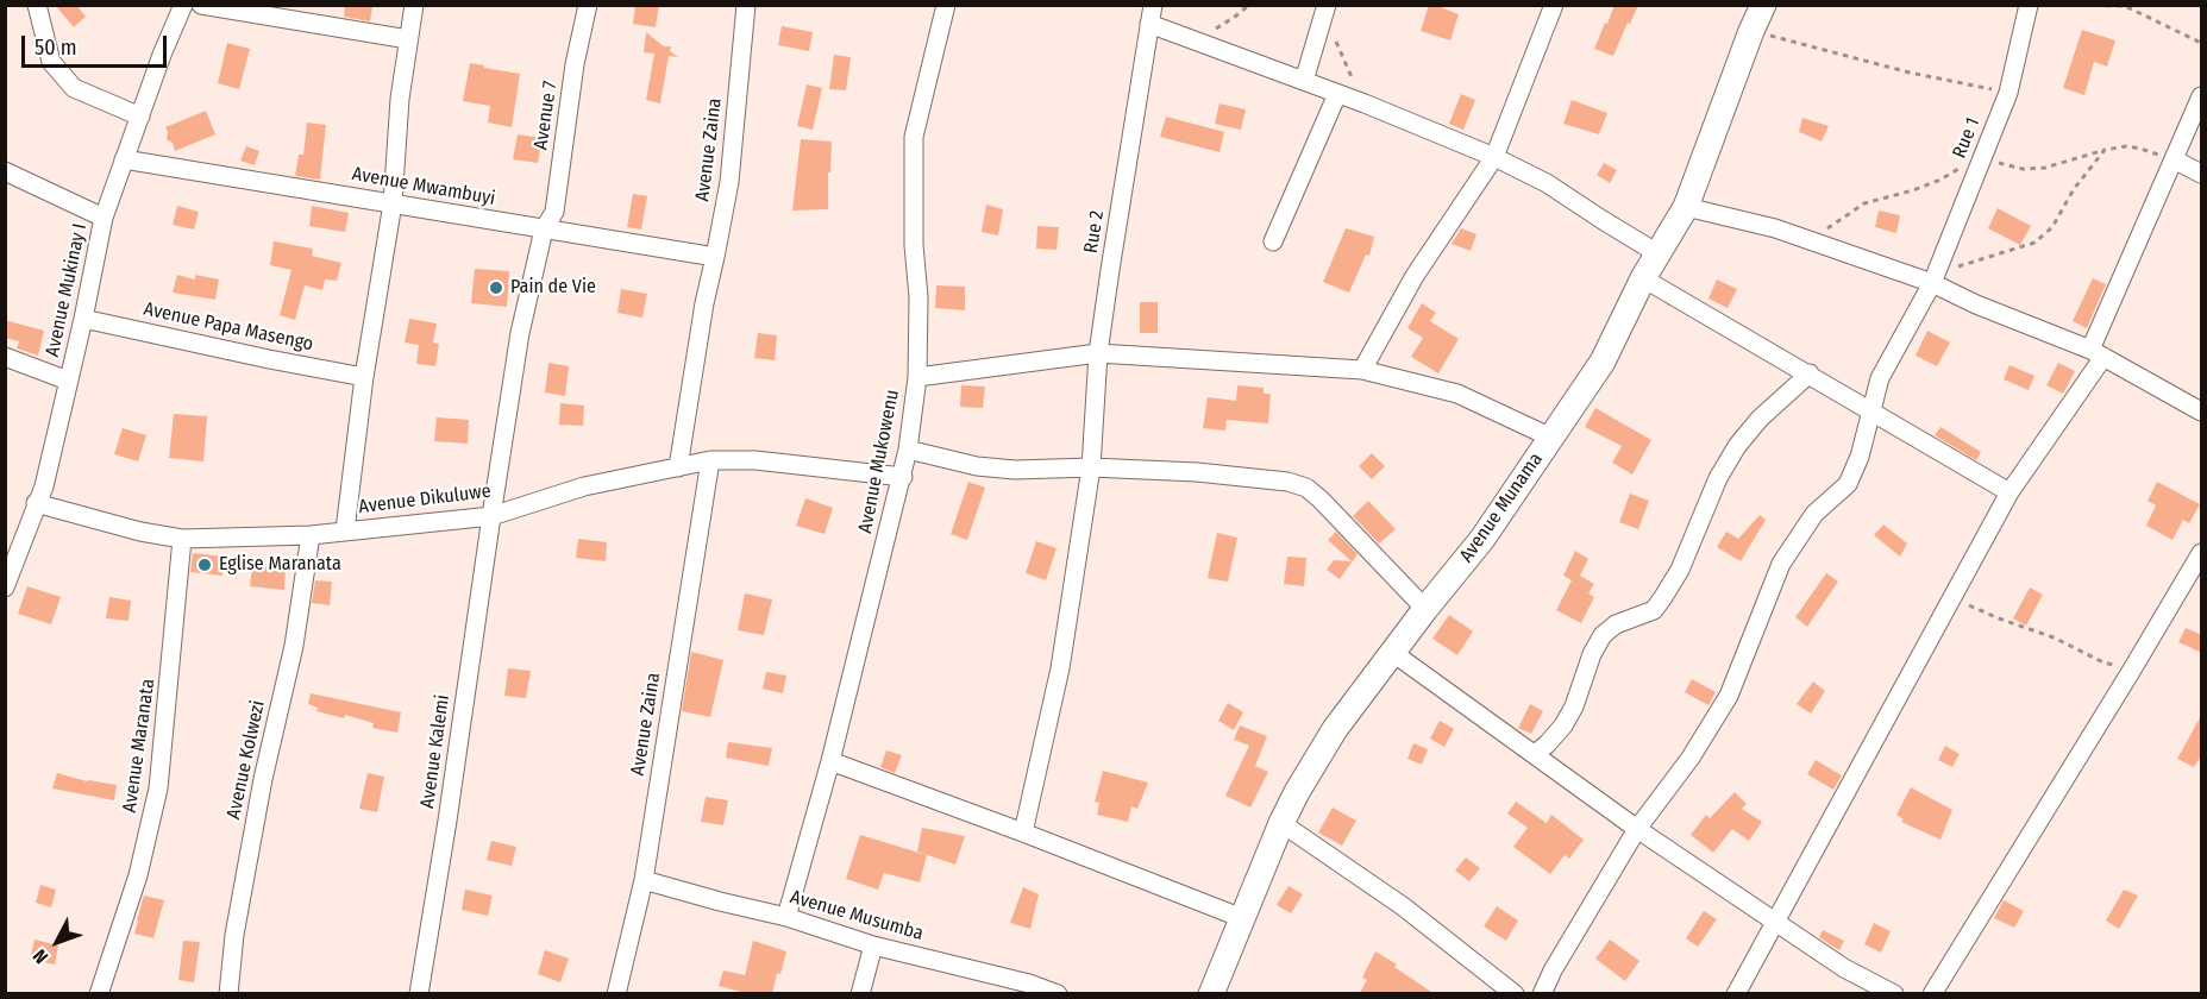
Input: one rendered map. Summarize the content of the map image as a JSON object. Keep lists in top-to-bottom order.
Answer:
{
  "streets": {
    "street": [
      "Avenue 7",
      "Rue 1",
      "Avenue Zaina",
      "Avenue Mwambuyi",
      "Rue 2",
      "Avenue Mukinay I",
      "Avenue Papa Masengo",
      "Avenue Mukowenu",
      "Avenue Dikuluwe",
      "Avenue Munama",
      "Avenue Maranata",
      "Avenue Kalemi",
      "Avenue Kolwezi",
      "Avenue Musumba"
    ]
  },
  "crossings": [
    ["Avenue 7", "Avenue Mwambuyi"],
    ["Avenue 7", "Avenue Dikuluwe"],
    ["Avenue 7", "Avenue Kalemi"],
    ["Avenue Zaina", "Avenue Mwambuyi"],
    ["Avenue Zaina", "Avenue Dikuluwe"],
    ["Avenue Zaina", "Avenue Musumba"],
    ["Avenue Mwambuyi", "Avenue Mukinay I"],
    ["Avenue Mukinay I", "Avenue Papa Masengo"],
    ["Avenue Mukinay I", "Avenue Dikuluwe"],
    ["Avenue Mukowenu", "Avenue Dikuluwe"],
    ["Avenue Mukowenu", "Avenue Musumba"],
    ["Avenue Dikuluwe", "Avenue Maranata"],
    ["Avenue Dikuluwe", "Avenue Kalemi"],
    ["Avenue Dikuluwe", "Avenue Kolwezi"]
  ],
  "places": ["Pain de Vie", "Eglise Maranata"],
  "scale_bar": "50 m",
  "north": "bottom left"
}
